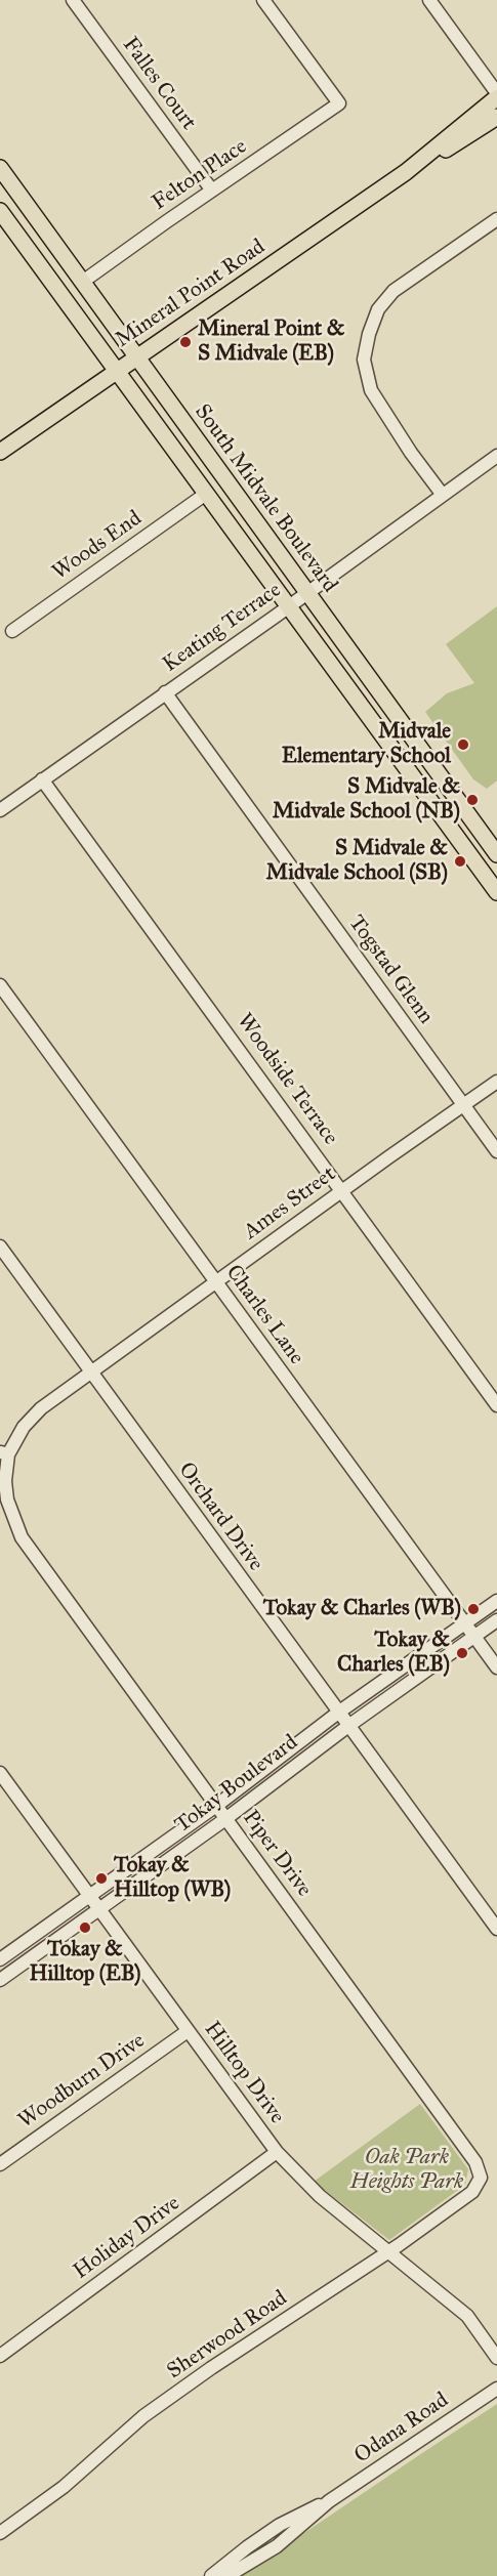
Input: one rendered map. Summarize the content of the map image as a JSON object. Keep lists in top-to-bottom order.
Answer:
{
  "streets": {
    "main road": ["Mineral Point Road", "South Midvale Boulevard"],
    "street": [
      "Falles Court",
      "Felton Place",
      "Woods End",
      "Keating Terrace",
      "Togstad Glenn",
      "Woodside Terrace",
      "Ames Street",
      "Charles Lane",
      "Orchard Drive",
      "Tokay Boulevard",
      "Piper Drive",
      "Hilltop Drive",
      "Woodburn Drive",
      "Holiday Drive",
      "Sherwood Road",
      "Odana Road"
    ]
  },
  "crossings": [
    ["Falles Court", "Felton Place"],
    ["Felton Place", "South Midvale Boulevard"],
    ["Mineral Point Road", "South Midvale Boulevard"],
    ["South Midvale Boulevard", "Woods End"],
    ["South Midvale Boulevard", "Keating Terrace"],
    ["Keating Terrace", "Togstad Glenn"],
    ["Keating Terrace", "Woodside Terrace"],
    ["Togstad Glenn", "Ames Street"],
    ["Woodside Terrace", "Ames Street"],
    ["Ames Street", "Charles Lane"],
    ["Ames Street", "Orchard Drive"],
    ["Ames Street", "Piper Drive"],
    ["Charles Lane", "Tokay Boulevard"],
    ["Orchard Drive", "Tokay Boulevard"],
    ["Tokay Boulevard", "Piper Drive"],
    ["Tokay Boulevard", "Hilltop Drive"],
    ["Piper Drive", "Sherwood Road"],
    ["Hilltop Drive", "Woodburn Drive"],
    ["Hilltop Drive", "Holiday Drive"],
    ["Hilltop Drive", "Sherwood Road"]
  ],
  "parks": ["Oak Park Heights Park"],
  "places": [
    "Mineral Point & S Midvale (EB)",
    "Midvale Elementary School",
    "S Midvale & Midvale School (NB)",
    "S Midvale & Midvale School (SB)",
    "Tokay & Charles (WB)",
    "Tokay & Charles (EB)",
    "Tokay & Hilltop (WB)",
    "Tokay & Hilltop (EB)"
  ]
}
